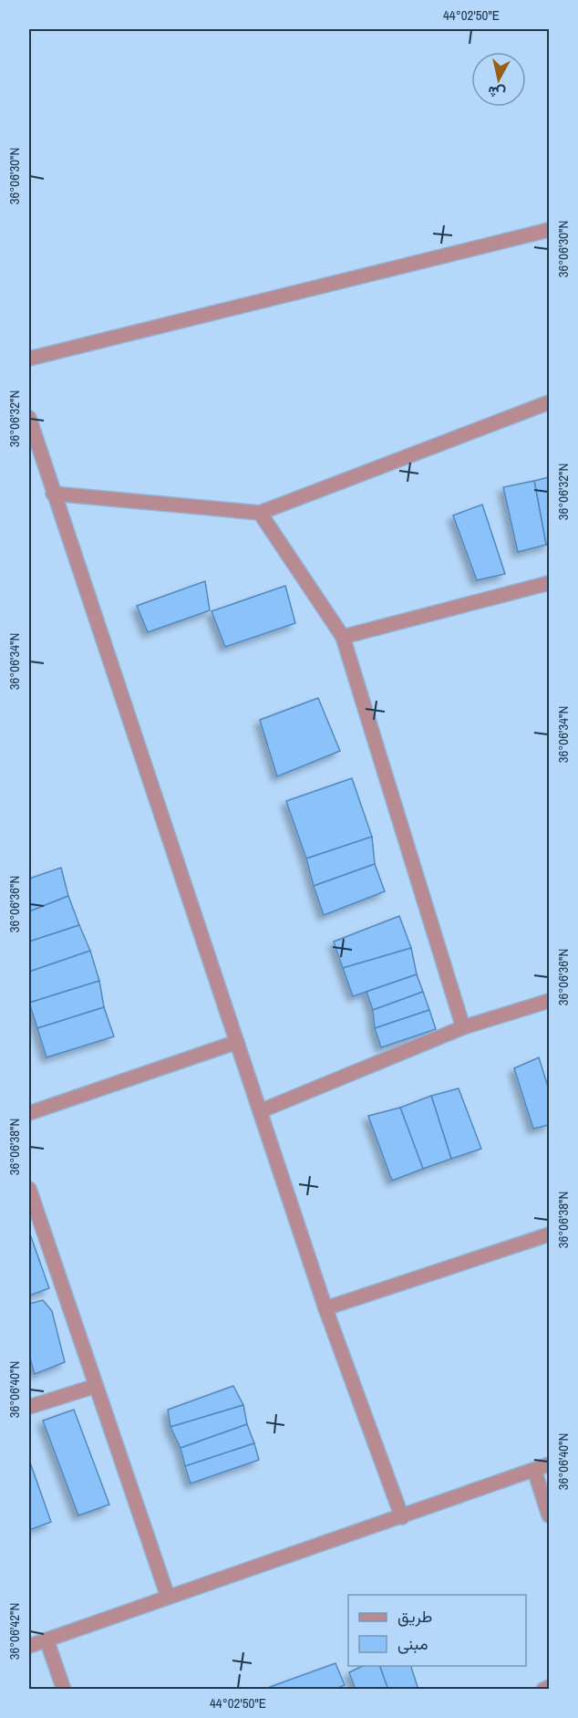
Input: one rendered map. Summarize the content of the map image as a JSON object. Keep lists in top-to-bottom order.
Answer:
{
  "legend": ["طريق", "مبنى"],
  "north": "bottom",
  "coordinates": [
    "44°02'50\"E",
    "36°06'30\"N",
    "36°06'32\"N",
    "36°06'34\"N",
    "36°06'36\"N",
    "36°06'38\"N",
    "36°06'40\"N",
    "36°06'42\"N"
  ]
}
